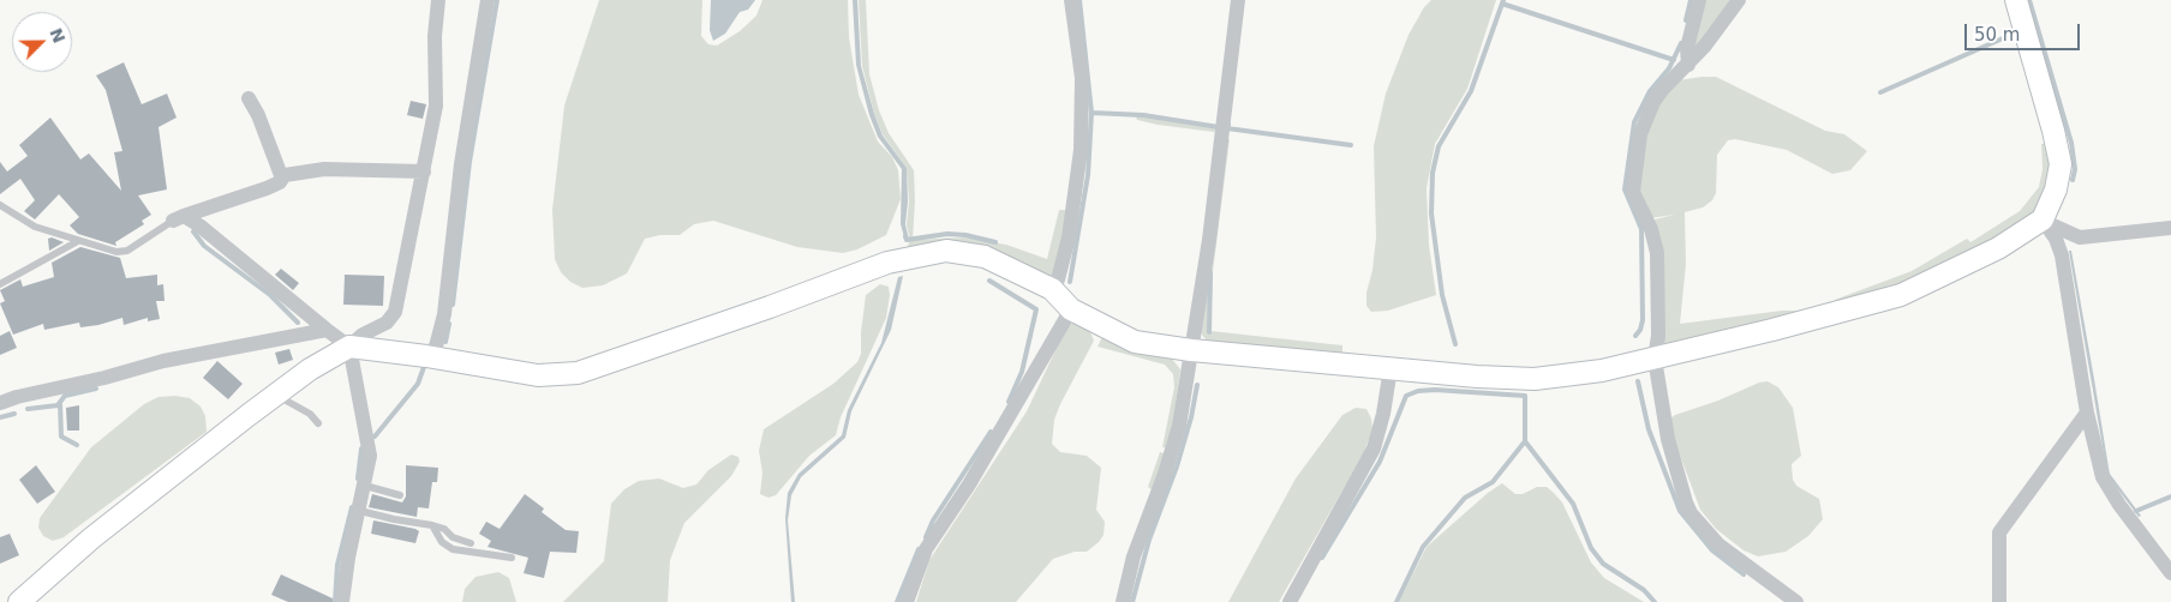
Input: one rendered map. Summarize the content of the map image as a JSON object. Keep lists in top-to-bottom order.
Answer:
{
  "scale_bar": "50 m",
  "north": "top right"
}
